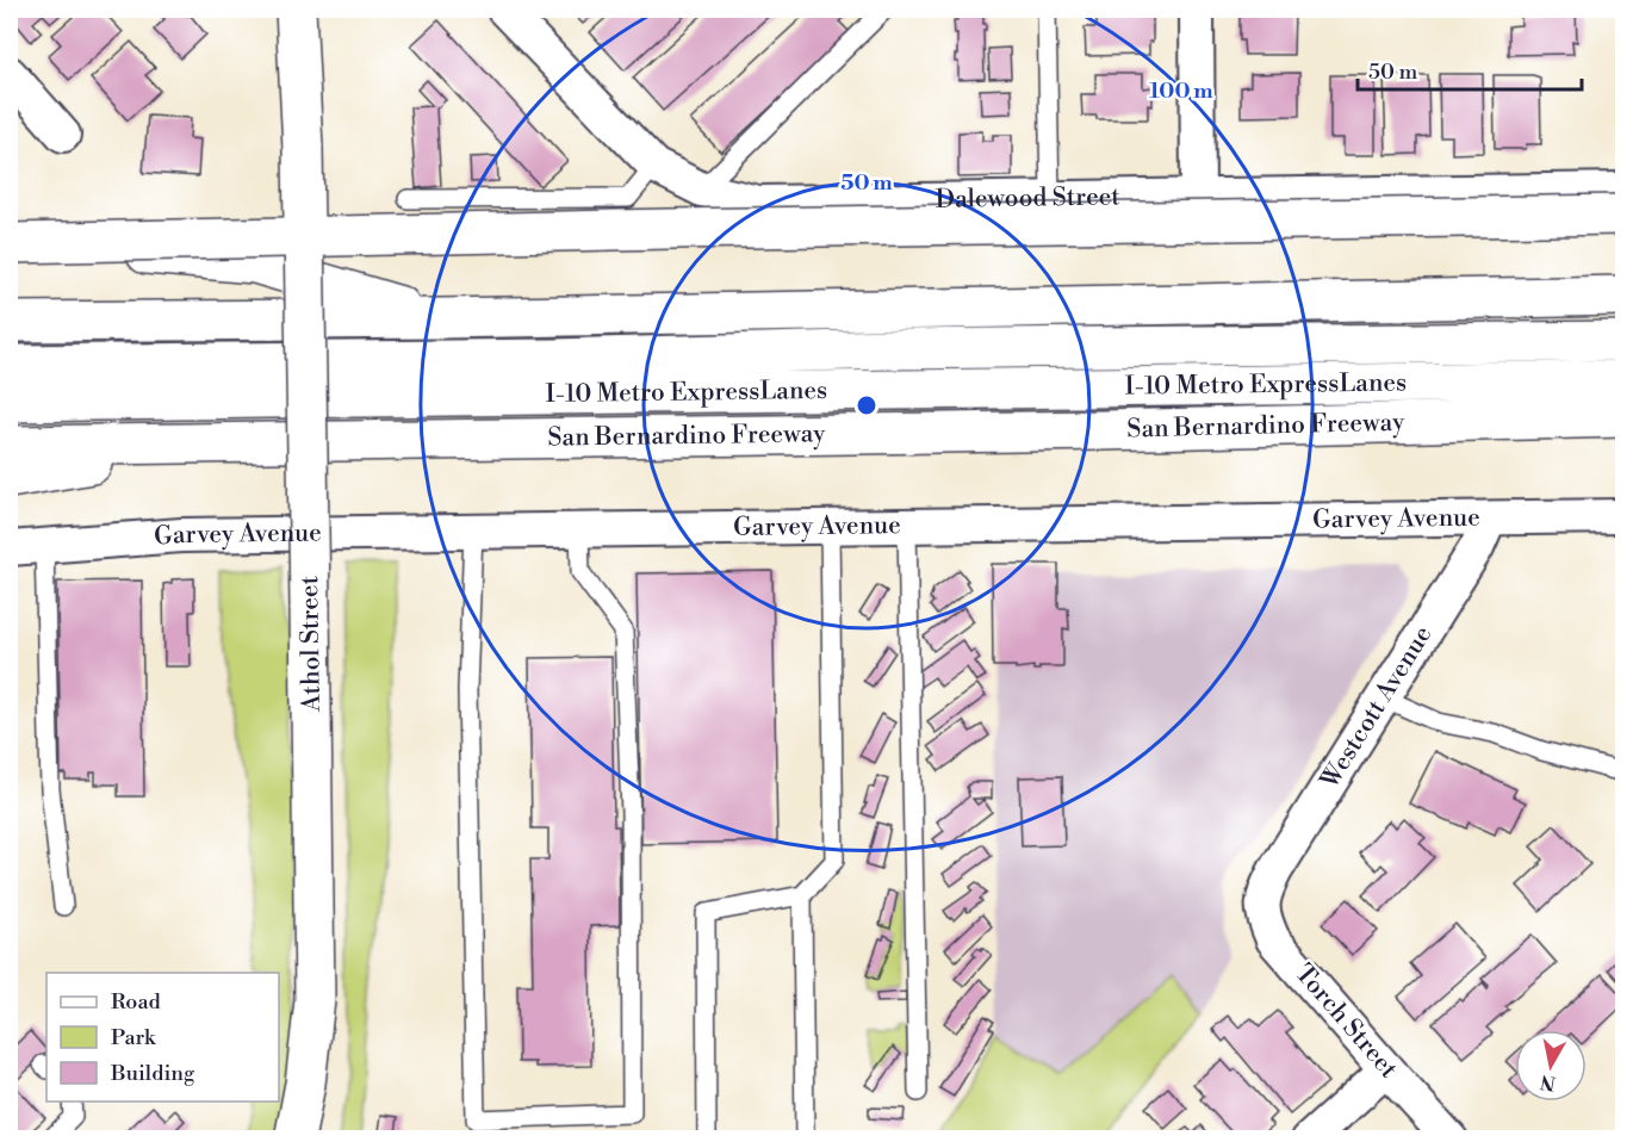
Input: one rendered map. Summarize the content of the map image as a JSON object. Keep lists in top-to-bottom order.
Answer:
{
  "streets": {
    "main road": ["I-10 Metro ExpressLanes", "San Bernardino Freeway", "Athol Street"],
    "street": [
      "Dalewood Street",
      "Garvey Avenue",
      "Westcott Avenue",
      "Torch Street"
    ]
  },
  "crossings": [
    ["Garvey Avenue", "Westcott Avenue"],
    ["Westcott Avenue", "Torch Street"]
  ],
  "legend": ["Road", "Park", "Building"],
  "scale_bar": "50 m",
  "north": "bottom",
  "rings": ["100 m", "50 m"]
}
